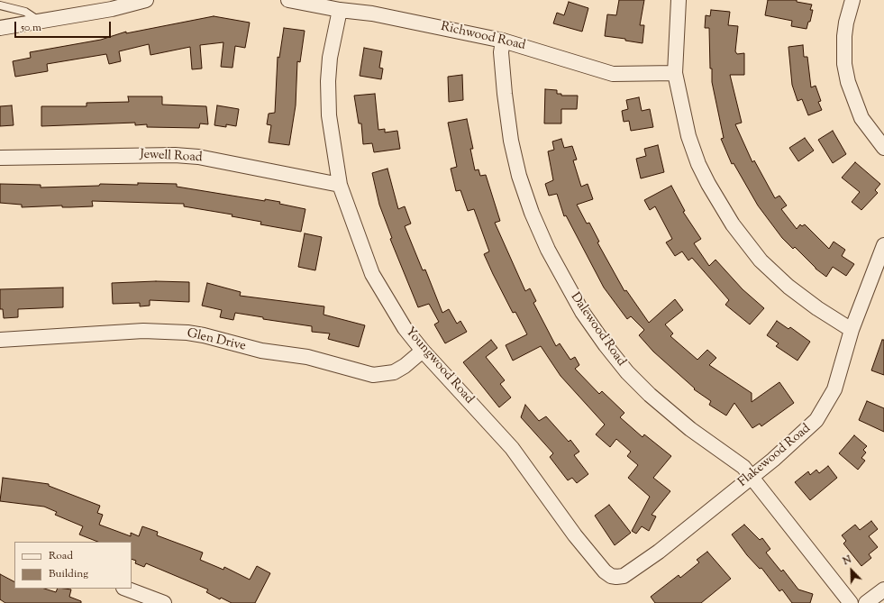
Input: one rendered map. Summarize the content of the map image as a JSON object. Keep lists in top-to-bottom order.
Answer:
{
  "streets": {
    "street": [
      "Richwood Road",
      "Jewell Road",
      "Dalewood Road",
      "Glen Drive",
      "Youngwood Road",
      "Flakewood Road"
    ]
  },
  "crossings": [
    ["Richwood Road", "Dalewood Road"],
    ["Richwood Road", "Youngwood Road"],
    ["Jewell Road", "Youngwood Road"],
    ["Dalewood Road", "Flakewood Road"],
    ["Glen Drive", "Youngwood Road"],
    ["Youngwood Road", "Flakewood Road"]
  ],
  "legend": ["Road", "Building"],
  "scale_bar": "50 m",
  "north": "top left"
}
